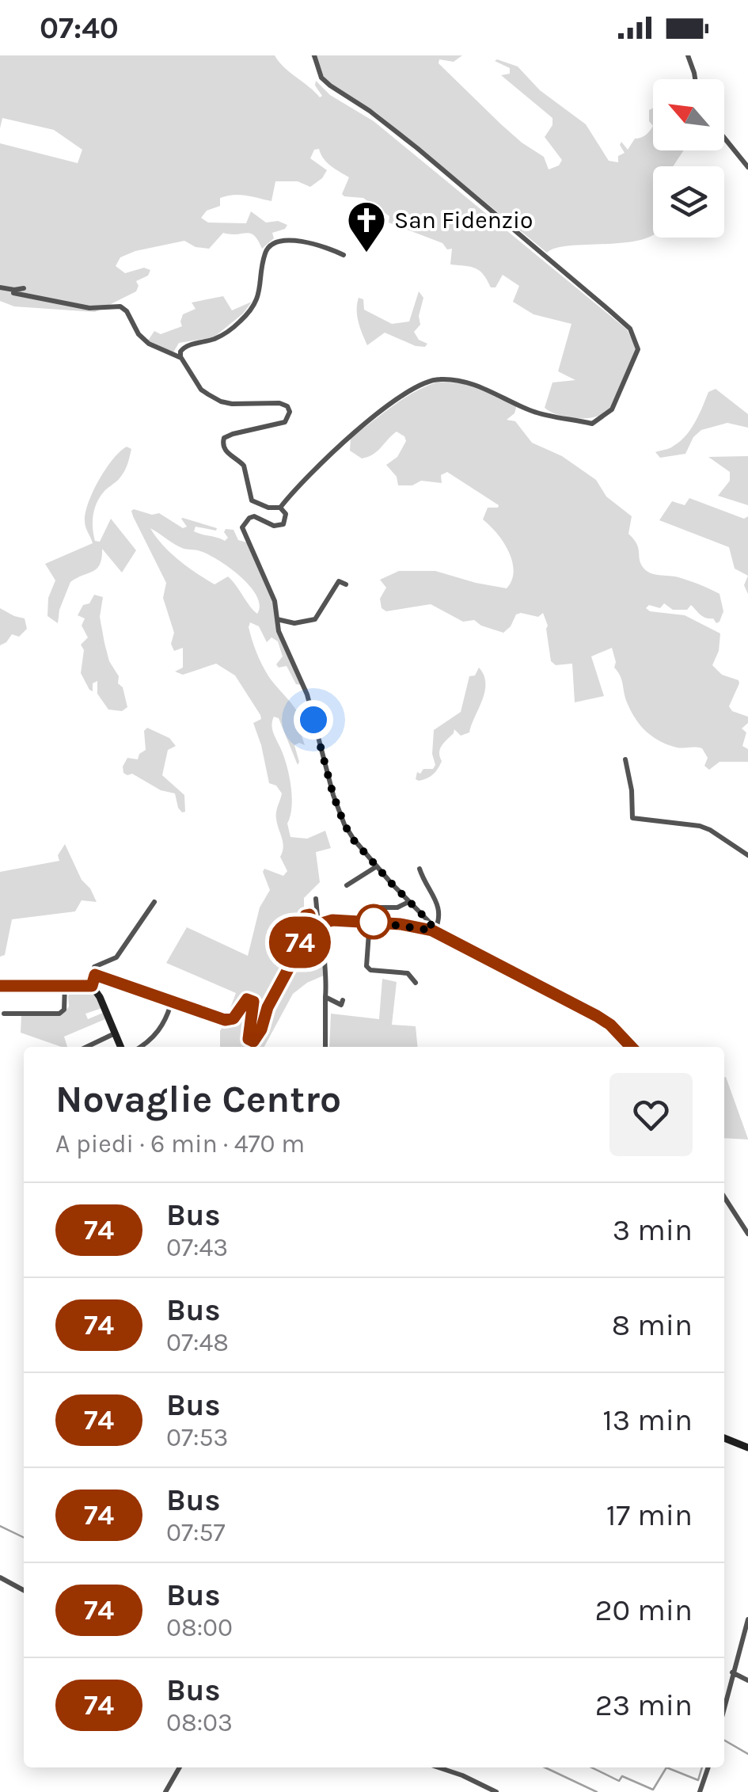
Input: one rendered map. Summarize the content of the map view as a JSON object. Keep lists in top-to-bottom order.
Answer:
{
  "places": {
    "church": ["San Fidenzio"]
  },
  "lines": ["bus line 74"],
  "north": "top left",
  "page": {
    "status": "07:40",
    "on_map": "74",
    "heading": ["Novaglie Centro", "A piedi · 6 min · 470 m"],
    "list": [
      {
        "mark": "74",
        "name": "Bus",
        "note": "07:43",
        "value": "3 min"
      },
      {
        "mark": "74",
        "name": "Bus",
        "note": "07:48",
        "value": "8 min"
      },
      {
        "mark": "74",
        "name": "Bus",
        "note": "07:53",
        "value": "13 min"
      },
      {
        "mark": "74",
        "name": "Bus",
        "note": "07:57",
        "value": "17 min"
      },
      {
        "mark": "74",
        "name": "Bus",
        "note": "08:00",
        "value": "20 min"
      },
      {
        "mark": "74",
        "name": "Bus",
        "note": "08:03",
        "value": "23 min"
      }
    ]
  }
}
